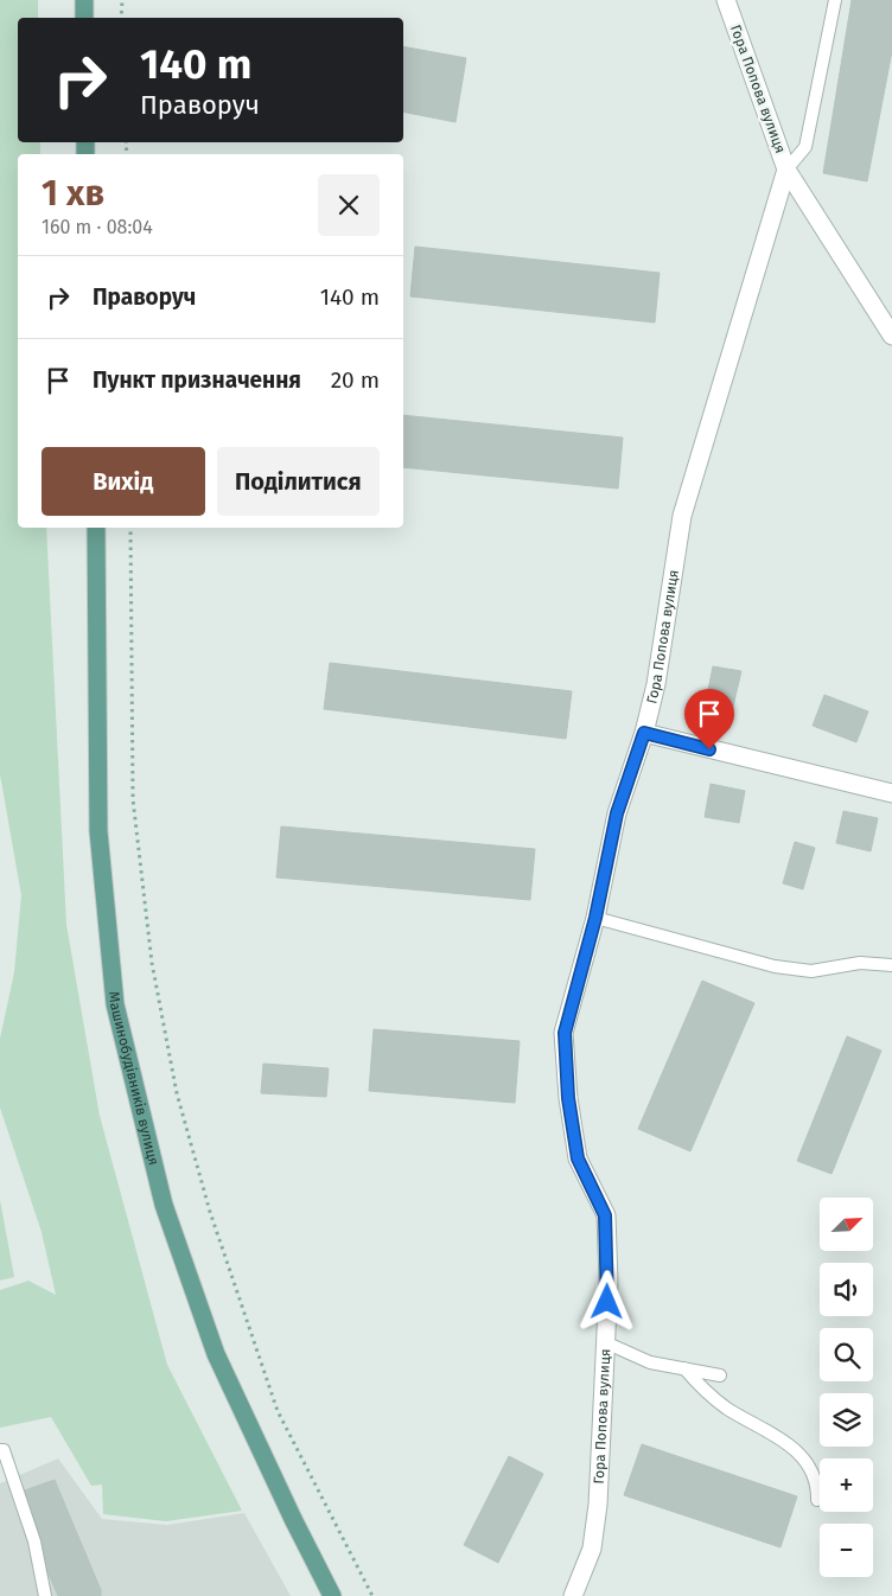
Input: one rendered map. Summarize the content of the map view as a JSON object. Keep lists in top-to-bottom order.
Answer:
{
  "streets": {
    "main road": ["Машинобудівників вулиця"],
    "street": ["Гора Попова вулиця"]
  },
  "north": "top right",
  "page": {
    "turn": ["140 m", "Праворуч"],
    "heading": ["1 хв", "160 m · 08:04"],
    "list": [
      {
        "name": "Праворуч",
        "value": "140 m"
      },
      {
        "name": "Пункт призначення",
        "value": "20 m"
      }
    ],
    "buttons": ["Вихід", "Поділитися"],
    "map_buttons": ["+", "−"]
  }
}
